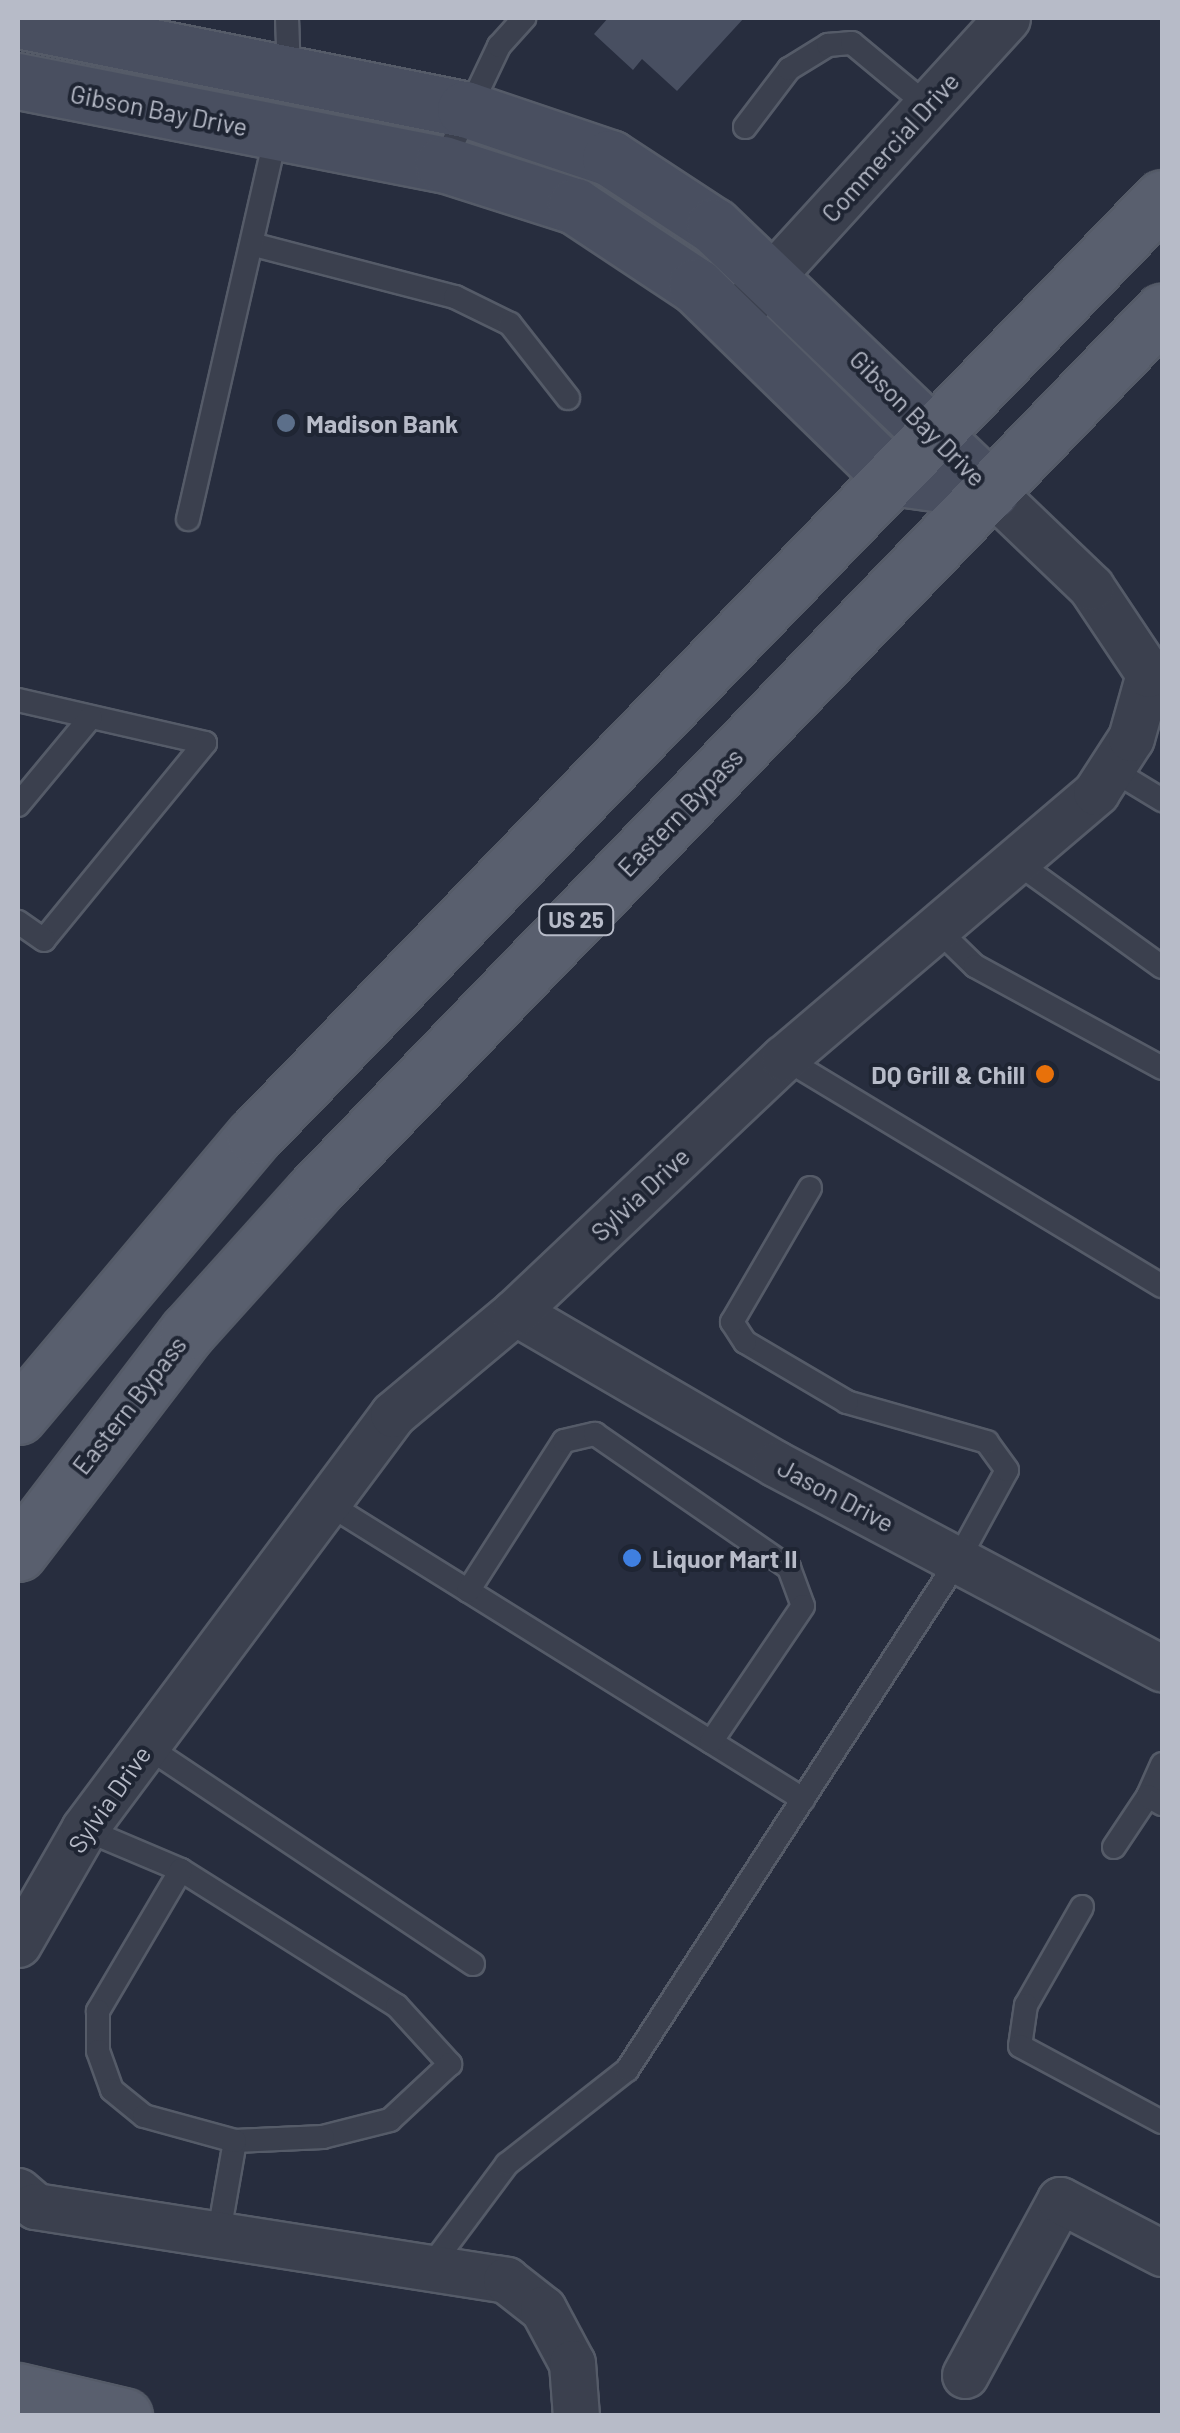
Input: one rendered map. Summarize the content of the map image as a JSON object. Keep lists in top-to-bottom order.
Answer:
{
  "streets": {
    "main road": ["Eastern Bypass", "US 25"],
    "street": [
      "Gibson Bay Drive",
      "Commercial Drive",
      "Sylvia Drive",
      "Jason Drive"
    ]
  },
  "crossings": [
    ["Gibson Bay Drive", "Commercial Drive"],
    ["Gibson Bay Drive", "Eastern Bypass"],
    ["Gibson Bay Drive", "Sylvia Drive"],
    ["Eastern Bypass", "Sylvia Drive"],
    ["Sylvia Drive", "Jason Drive"]
  ],
  "places": ["Madison Bank", "DQ Grill & Chill", "Liquor Mart II"]
}
